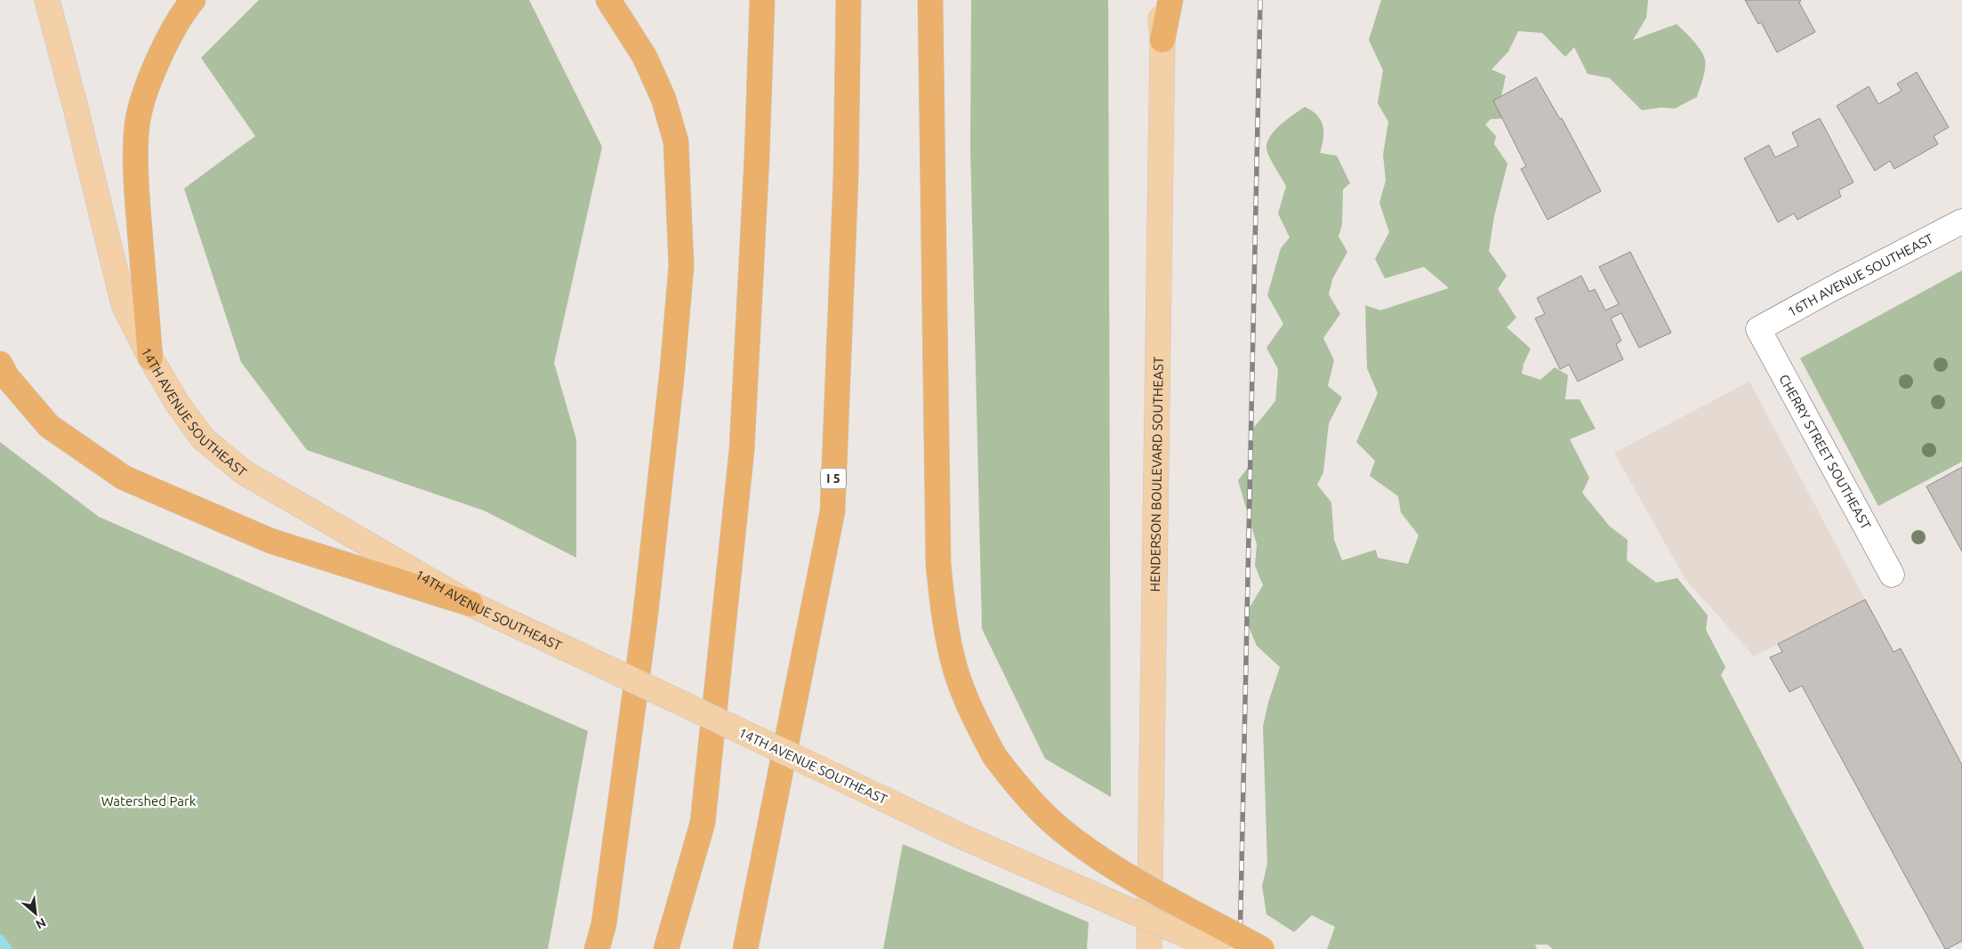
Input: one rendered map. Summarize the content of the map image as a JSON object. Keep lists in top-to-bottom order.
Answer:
{
  "streets": {
    "highway": ["I 5"],
    "main road": ["14TH AVENUE SOUTHEAST", "HENDERSON BOULEVARD SOUTHEAST"],
    "street": ["16TH AVENUE SOUTHEAST", "CHERRY STREET SOUTHEAST"]
  },
  "crossings": [
    ["16TH AVENUE SOUTHEAST", "CHERRY STREET SOUTHEAST"]
  ],
  "parks": ["Watershed Park"],
  "north": "bottom right"
}
